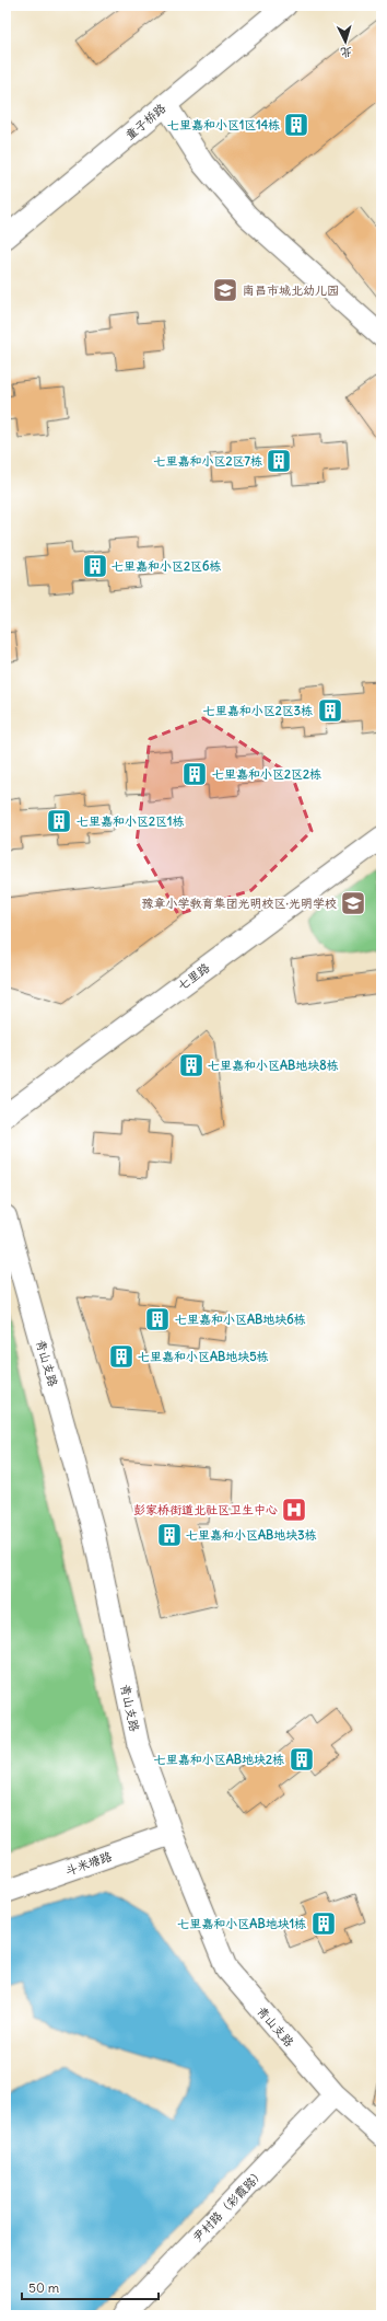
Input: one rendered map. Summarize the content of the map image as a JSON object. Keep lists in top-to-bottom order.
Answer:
{
  "streets": {
    "street": [
      "童子桥路",
      "七里路",
      "青山支路",
      "斗米塘路",
      "尹村路（彩霞路）"
    ]
  },
  "crossings": [
    ["青山支路", "斗米塘路"],
    ["青山支路", "尹村路（彩霞路）"]
  ],
  "places": {
    "building": [
      "七里嘉和小区1区14栋",
      "七里嘉和小区2区7栋",
      "七里嘉和小区2区6栋",
      "七里嘉和小区2区3栋",
      "七里嘉和小区2区2栋",
      "七里嘉和小区2区1栋",
      "七里嘉和小区AB地块8栋",
      "七里嘉和小区AB地块6栋",
      "七里嘉和小区AB地块5栋",
      "七里嘉和小区AB地块3栋",
      "七里嘉和小区AB地块2栋",
      "七里嘉和小区AB地块1栋"
    ],
    "school or university": ["南昌市城北幼儿园", "豫章小学教育集团光明校区·光明学校"],
    "hospital": ["彭家桥街道北社区卫生中心"]
  },
  "scale_bar": "50 m",
  "north": "bottom"
}
